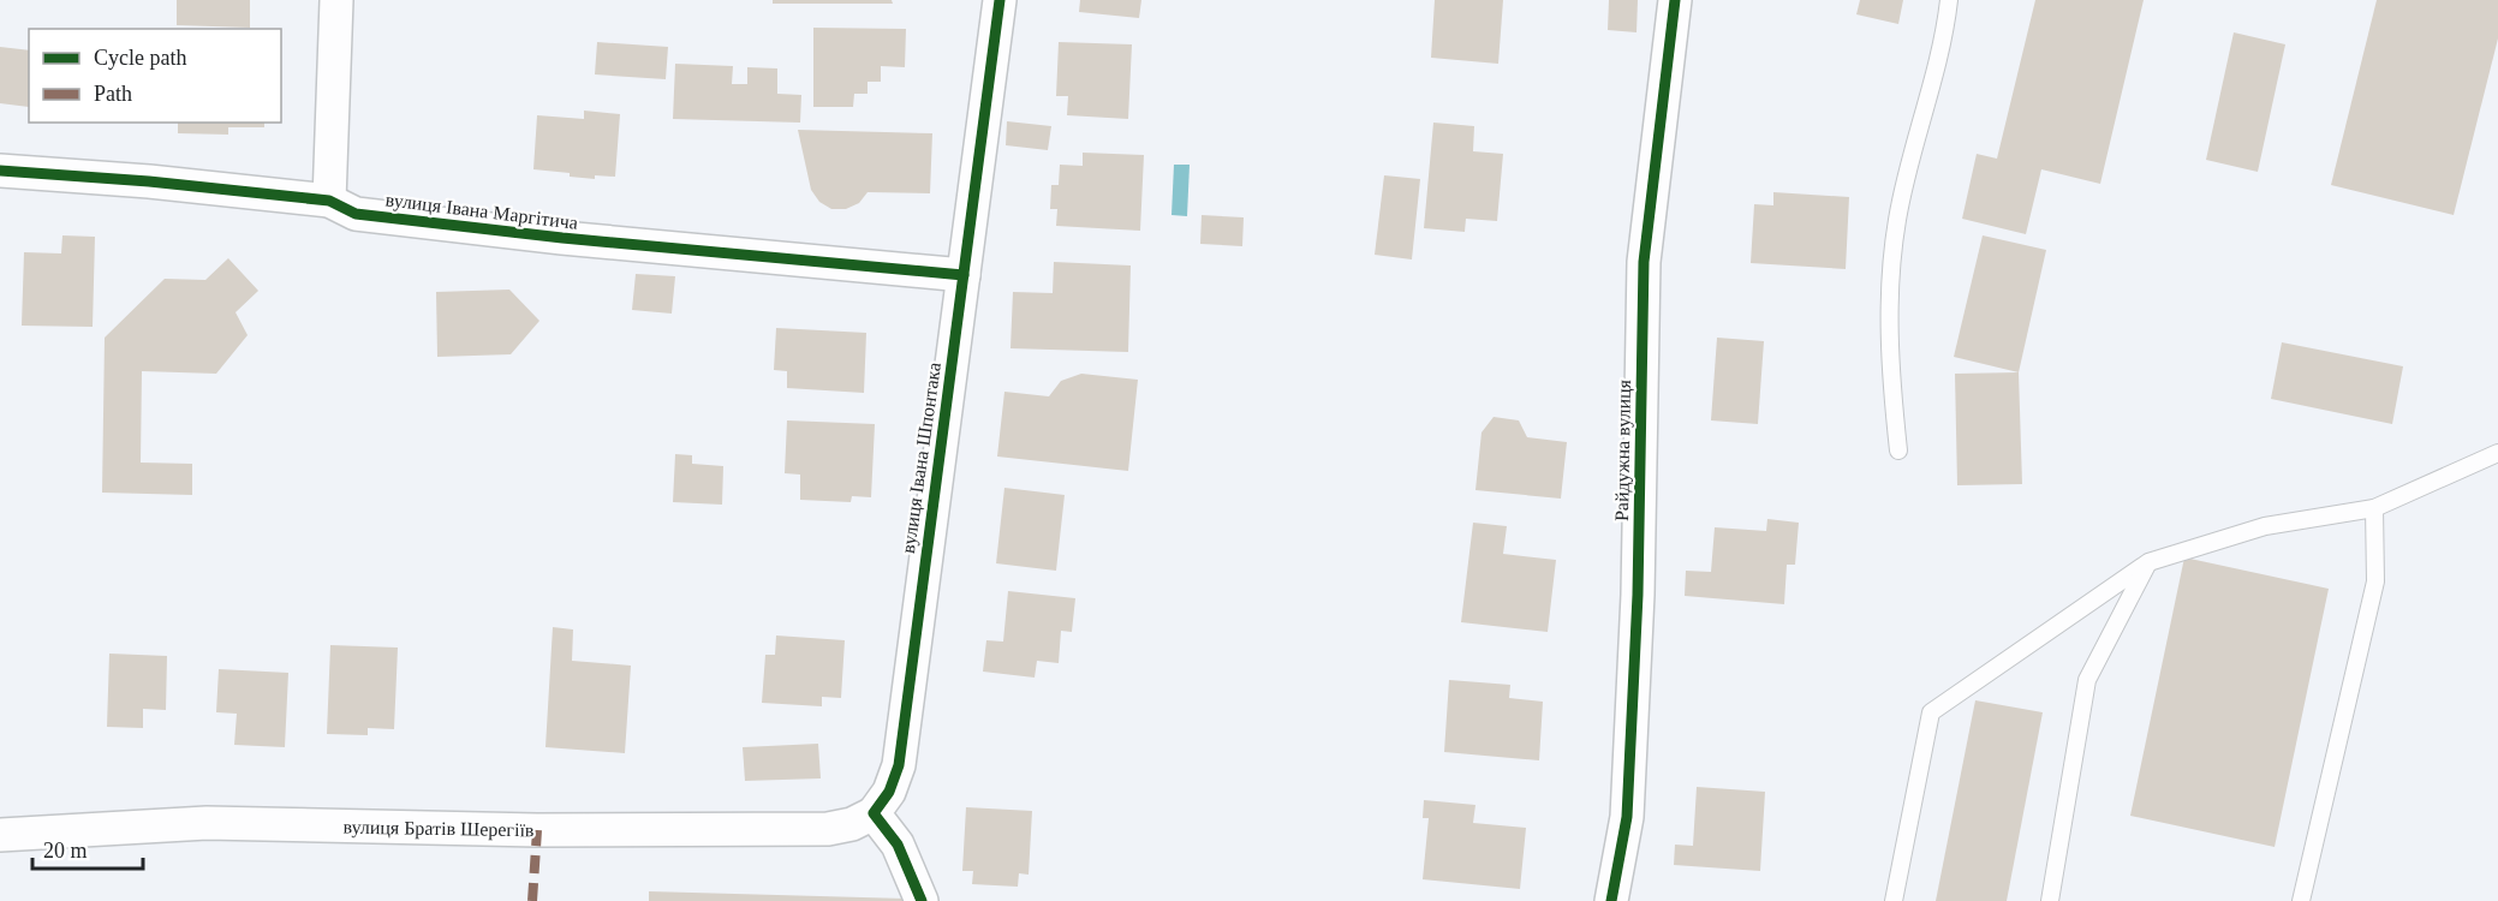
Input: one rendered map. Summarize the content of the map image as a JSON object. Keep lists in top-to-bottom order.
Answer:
{
  "streets": {
    "street": [
      "вулиця Івана Маргітича",
      "Райдужна вулиця",
      "вулиця Івана Шпонтака",
      "вулиця Братів Шерегіїв"
    ]
  },
  "crossings": [
    ["вулиця Івана Маргітича", "вулиця Івана Шпонтака"],
    ["вулиця Івана Шпонтака", "вулиця Братів Шерегіїв"]
  ],
  "legend": ["Cycle path", "Path"],
  "scale_bar": "20 m"
}
